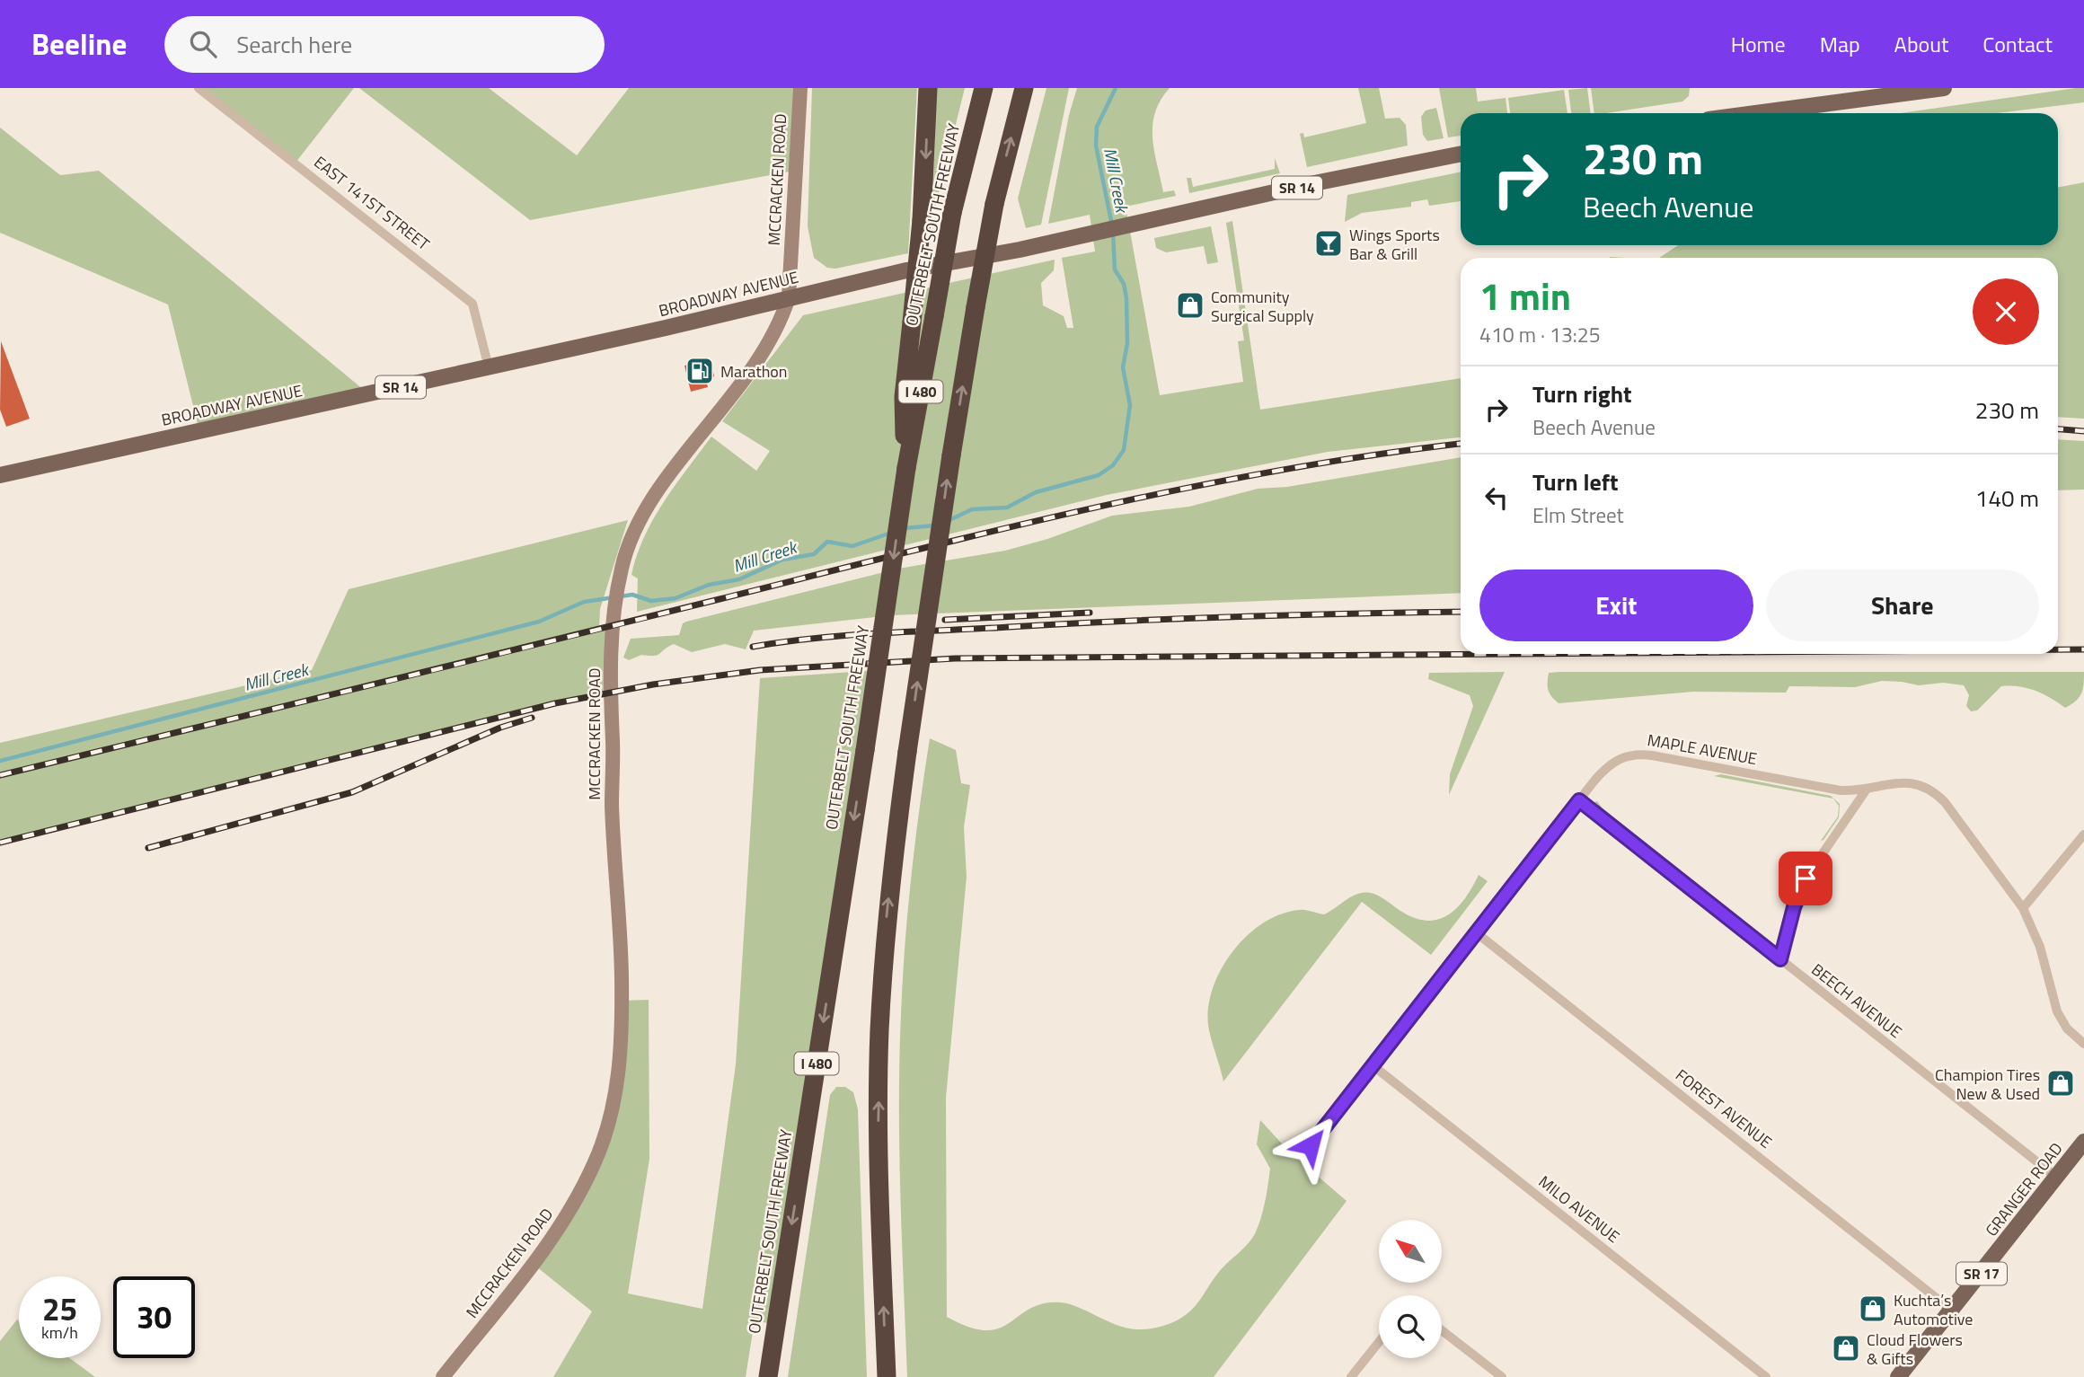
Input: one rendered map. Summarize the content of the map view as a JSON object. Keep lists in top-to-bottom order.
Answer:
{
  "streets": {
    "highway": ["OUTERBELT SOUTH FREEWAY", "I 480"],
    "main road": [
      "SR 14",
      "BROADWAY AVENUE",
      "GRANGER ROAD",
      "SR 17"
    ],
    "street": [
      "MCCRACKEN ROAD",
      "EAST 141ST STREET",
      "MAPLE AVENUE",
      "BEECH AVENUE",
      "FOREST AVENUE",
      "MILO AVENUE"
    ]
  },
  "crossings": [
    ["MCCRACKEN ROAD", "BROADWAY AVENUE"],
    ["EAST 141ST STREET", "BROADWAY AVENUE"],
    ["MAPLE AVENUE", "BEECH AVENUE"],
    ["MAPLE AVENUE", "FOREST AVENUE"],
    ["MAPLE AVENUE", "MILO AVENUE"],
    ["BEECH AVENUE", "GRANGER ROAD"],
    ["FOREST AVENUE", "GRANGER ROAD"]
  ],
  "water": ["Mill Creek"],
  "places": {
    "bar": ["Wings Sports Bar & Grill"],
    "shop": [
      "Community Surgical Supply",
      "Champion Tires New & Used",
      "Kuchta’s Automotive",
      "Cloud Flowers & Gifts"
    ],
    "fuel station": ["Marathon"]
  },
  "north": "top left",
  "page": {
    "header": "Beeline",
    "search": "Search here",
    "nav": [
      "Home",
      "Map",
      "About",
      "Contact"
    ],
    "turn": ["230 m", "Beech Avenue"],
    "heading": ["1 min", "410 m · 13:25"],
    "list": [
      {
        "name": "Turn right",
        "note": "Beech Avenue",
        "value": "230 m"
      },
      {
        "name": "Turn left",
        "note": "Elm Street",
        "value": "140 m"
      }
    ],
    "buttons": ["Exit", "Share"],
    "speed": "25 km/h",
    "limit": "30"
  }
}
